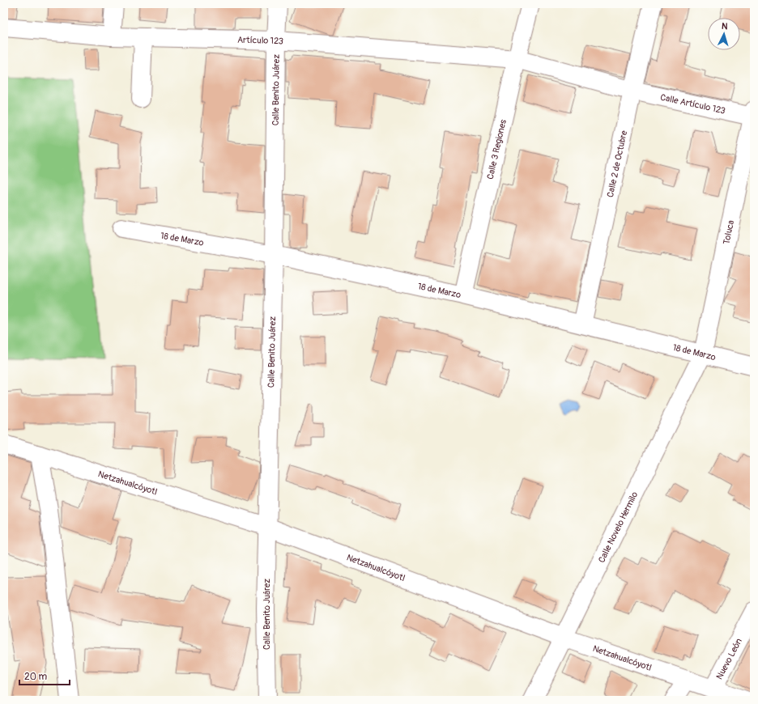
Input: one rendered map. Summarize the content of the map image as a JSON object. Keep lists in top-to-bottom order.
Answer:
{
  "streets": {
    "street": [
      "Artículo 123",
      "Calle Benito Juárez",
      "Calle Artículo 123",
      "Calle 3 Regiones",
      "Calle 2 de Octubre",
      "Toluca",
      "18 de Marzo",
      "Netzahualcóyotl",
      "Calle Novelo Hermilo",
      "Nuevo León"
    ]
  },
  "crossings": [
    ["Artículo 123", "Calle Benito Juárez"],
    ["Artículo 123", "Calle Artículo 123"],
    ["Artículo 123", "Calle 3 Regiones"],
    ["Artículo 123", "Calle 2 de Octubre"],
    ["Calle Benito Juárez", "18 de Marzo"],
    ["Calle Benito Juárez", "Netzahualcóyotl"],
    ["Calle Artículo 123", "Calle 2 de Octubre"],
    ["Calle Artículo 123", "Toluca"],
    ["Calle 3 Regiones", "18 de Marzo"],
    ["Calle 2 de Octubre", "18 de Marzo"],
    ["Toluca", "18 de Marzo"],
    ["Toluca", "Calle Novelo Hermilo"],
    ["18 de Marzo", "Calle Novelo Hermilo"],
    ["Netzahualcóyotl", "Calle Novelo Hermilo"],
    ["Netzahualcóyotl", "Nuevo León"]
  ],
  "scale_bar": "20 m",
  "north": "top"
}
